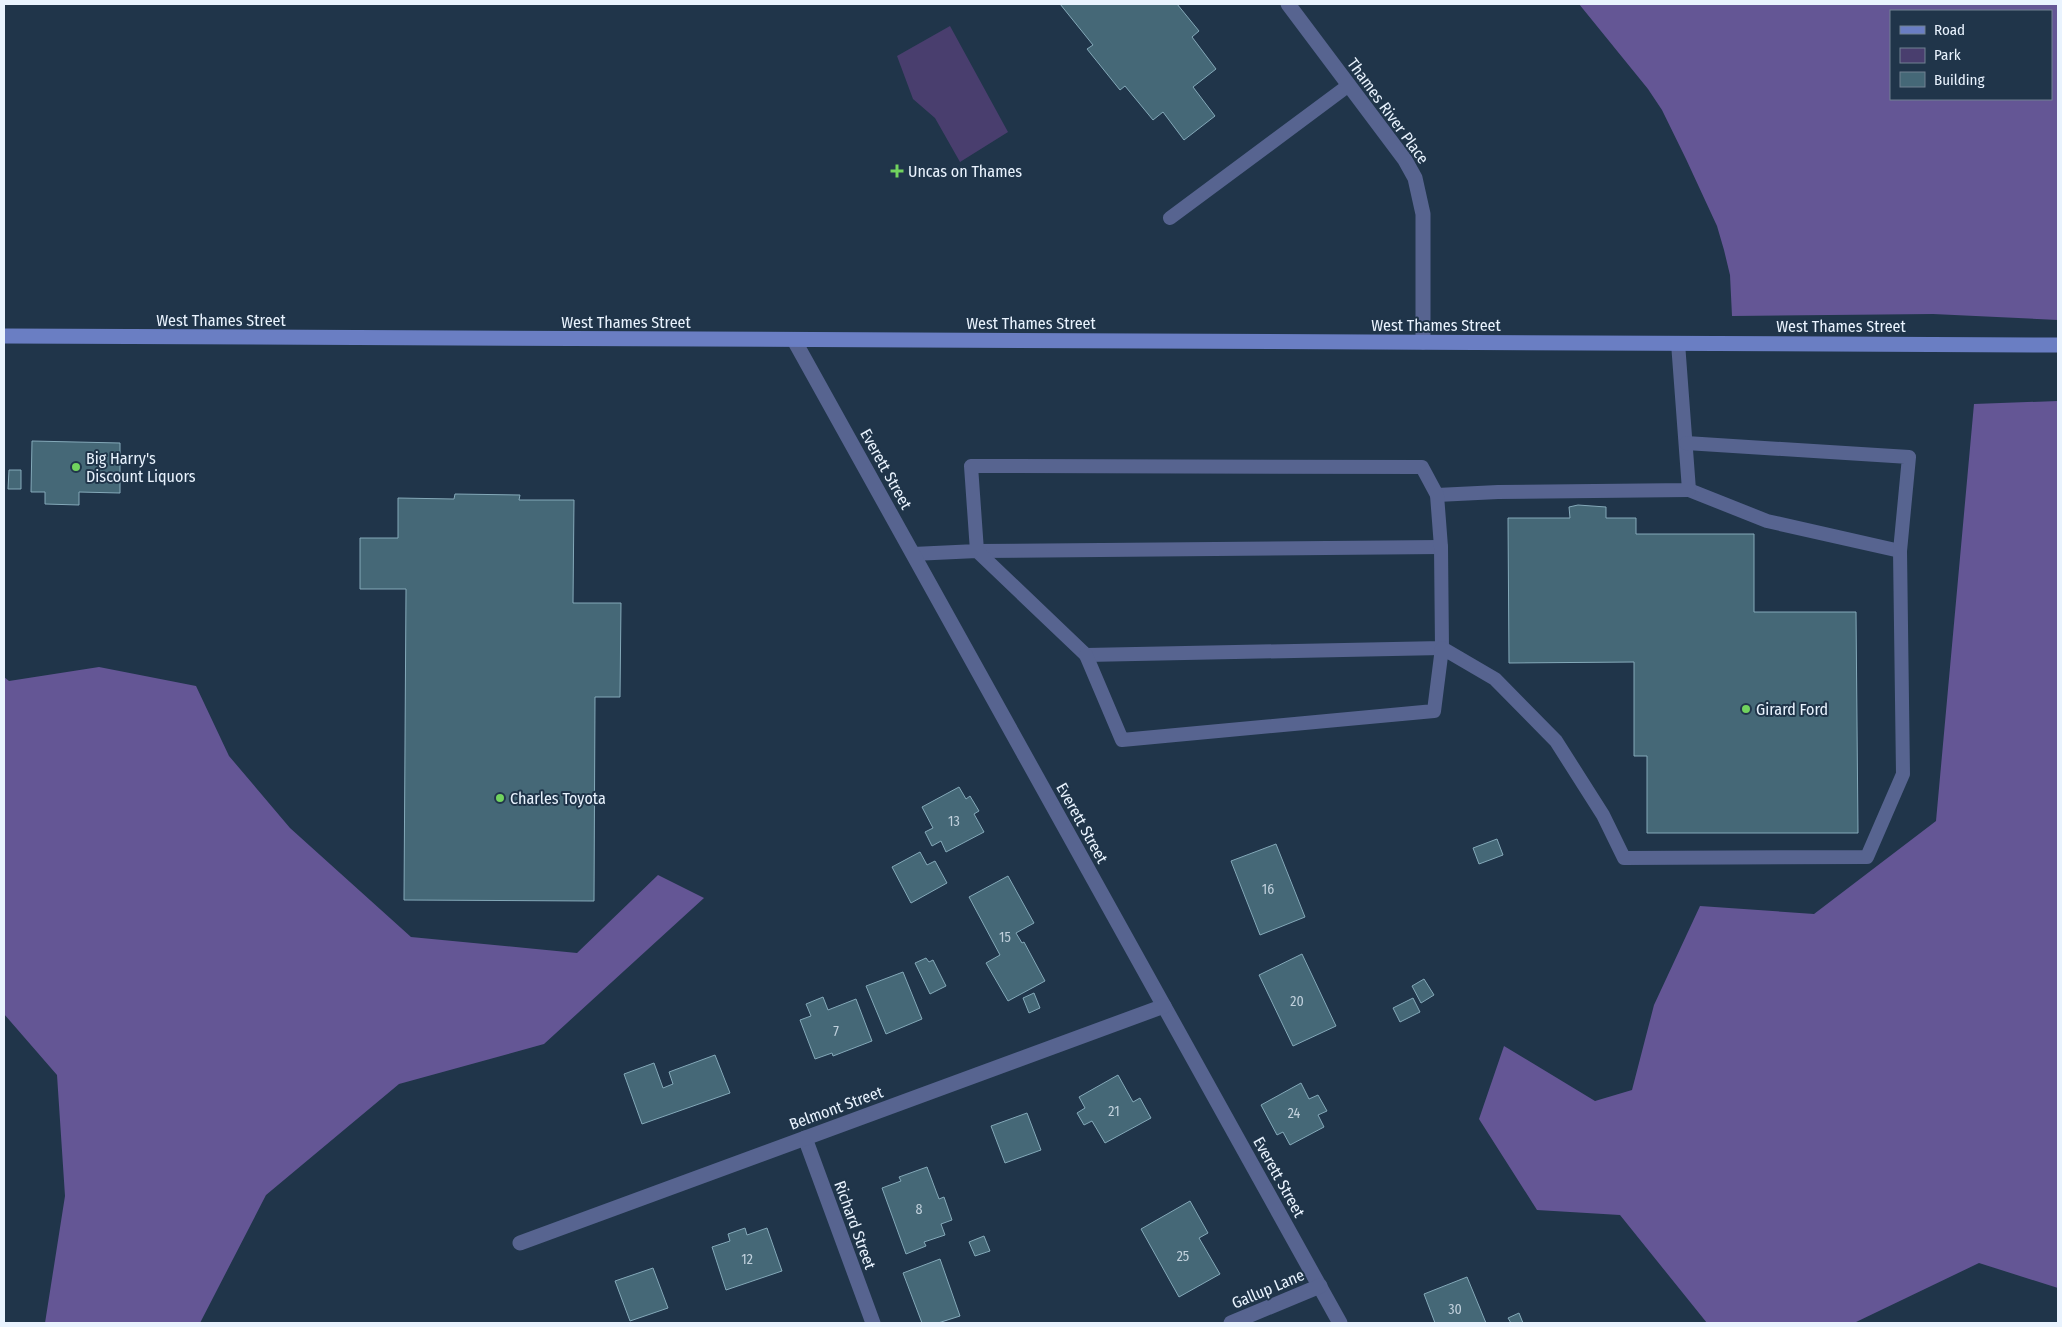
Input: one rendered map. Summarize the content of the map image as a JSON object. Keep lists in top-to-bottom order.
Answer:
{
  "streets": {
    "main road": ["West Thames Street"],
    "street": [
      "Thames River Place",
      "Everett Street",
      "Belmont Street",
      "Richard Street",
      "Gallup Lane"
    ]
  },
  "crossings": [
    ["Thames River Place", "West Thames Street"],
    ["West Thames Street", "Everett Street"],
    ["Everett Street", "Belmont Street"],
    ["Everett Street", "Gallup Lane"],
    ["Belmont Street", "Richard Street"]
  ],
  "places": {
    "health": ["Uncas on Thames"],
    "other": ["Big Harry's Discount Liquors", "Girard Ford", "Charles Toyota"]
  },
  "house_numbers": [
    "13",
    "16",
    "15",
    "20",
    "7",
    "21",
    "24",
    "8",
    "25",
    "12",
    "30"
  ],
  "legend": ["Road", "Park", "Building"]
}
